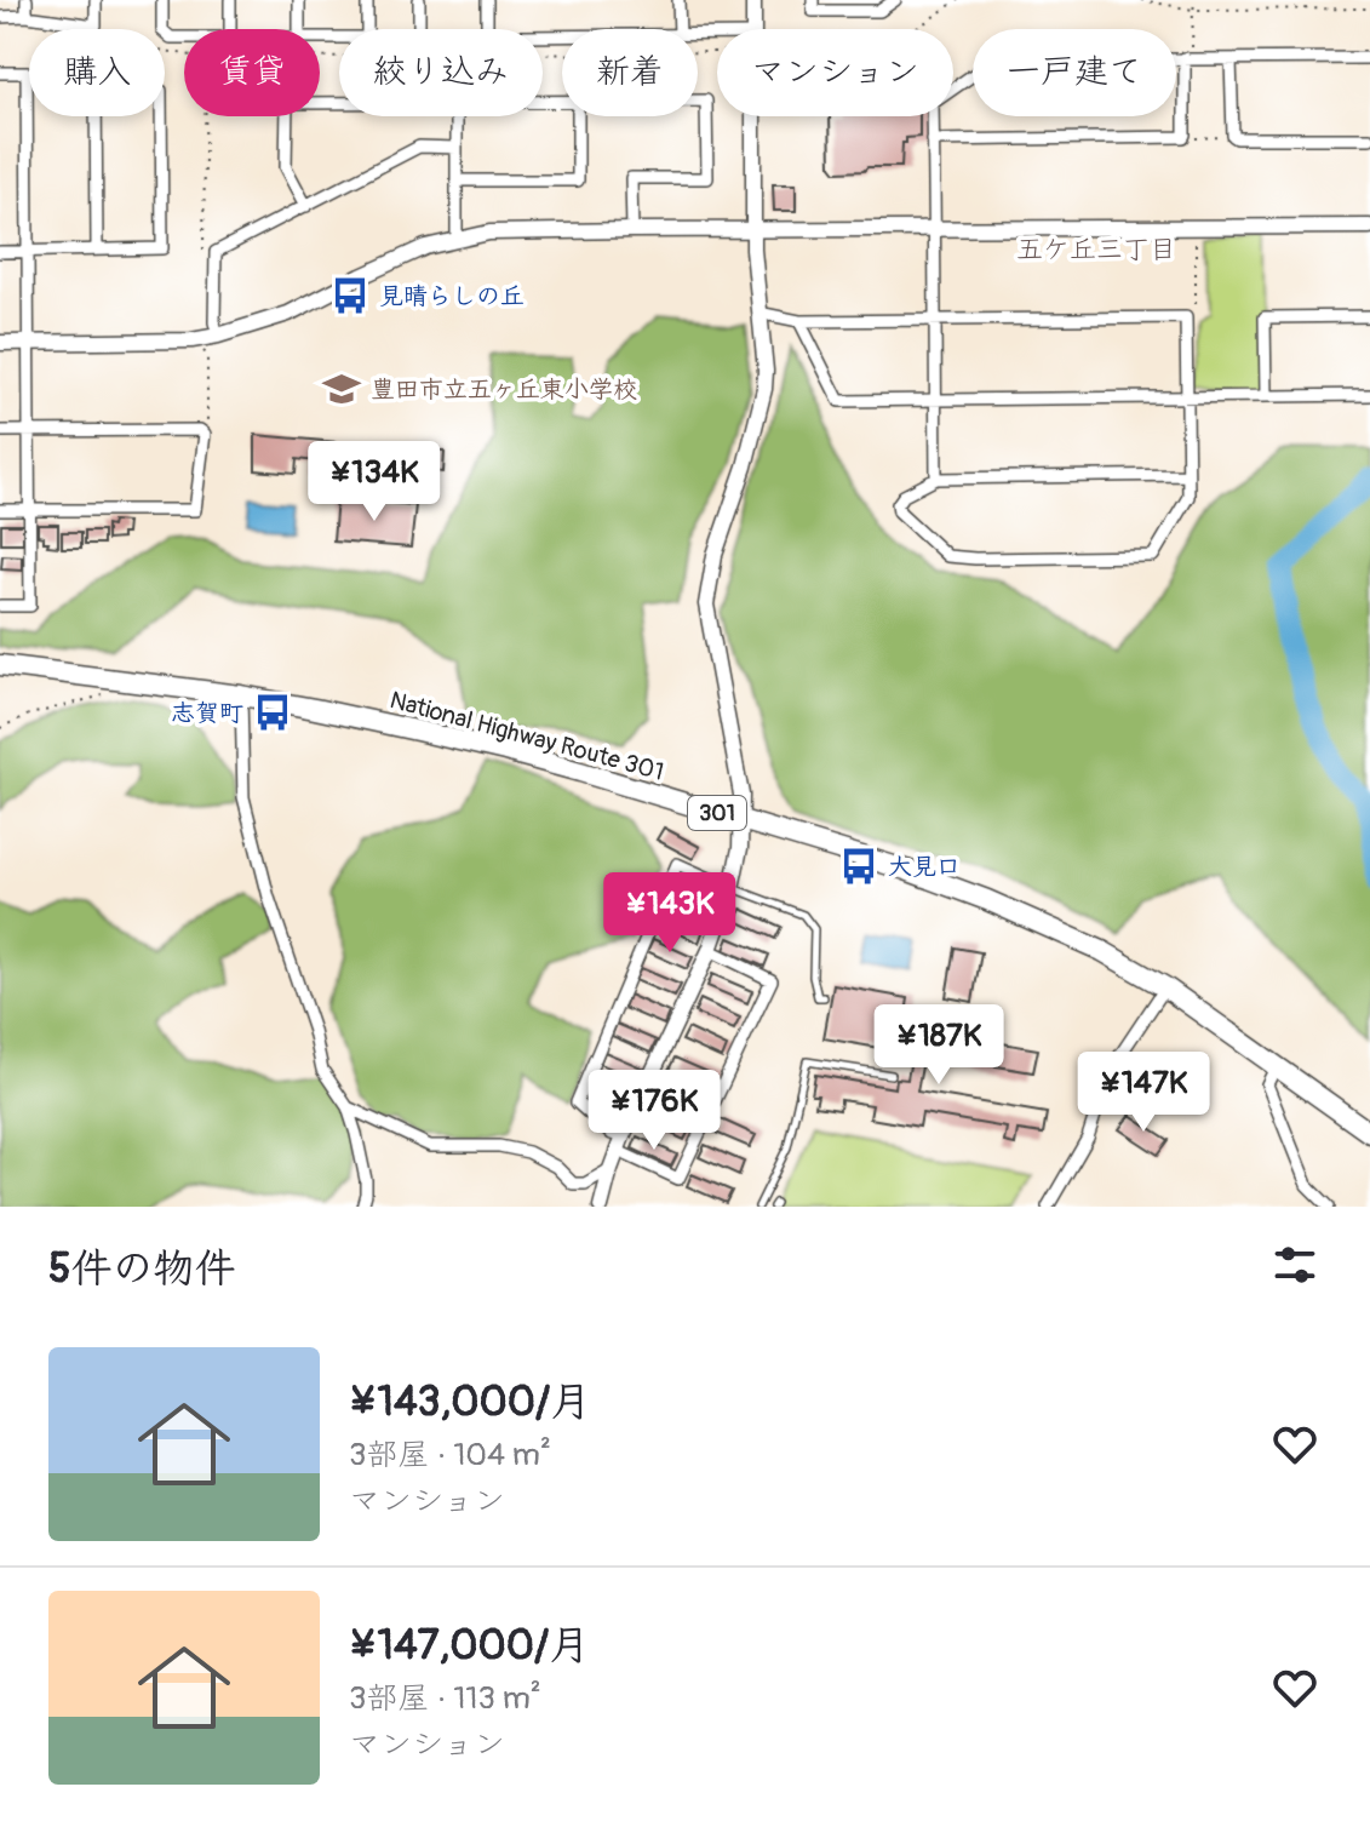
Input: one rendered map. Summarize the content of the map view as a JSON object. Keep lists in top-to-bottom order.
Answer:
{
  "streets": {
    "highway": ["National Highway Route 301", "301"]
  },
  "districts": ["五ケ丘三丁目"],
  "places": {
    "bus stop": ["見晴らしの丘", "志賀町", "大見口"],
    "school or university": ["豊田市立五ヶ丘東小学校"]
  },
  "page": {
    "chip": [
      "購入",
      "賃貸",
      "絞り込み",
      "新着",
      "マンション",
      "一戸建て"
    ],
    "price": [
      "¥134K",
      "¥143K",
      "¥187K",
      "¥147K",
      "¥176K"
    ],
    "heading": "5件の物件",
    "list": [
      {
        "name": "¥143,000/月",
        "note": "3部屋 · 104 m² · マンション"
      },
      {
        "name": "¥147,000/月",
        "note": "3部屋 · 113 m² · マンション"
      }
    ]
  }
}
